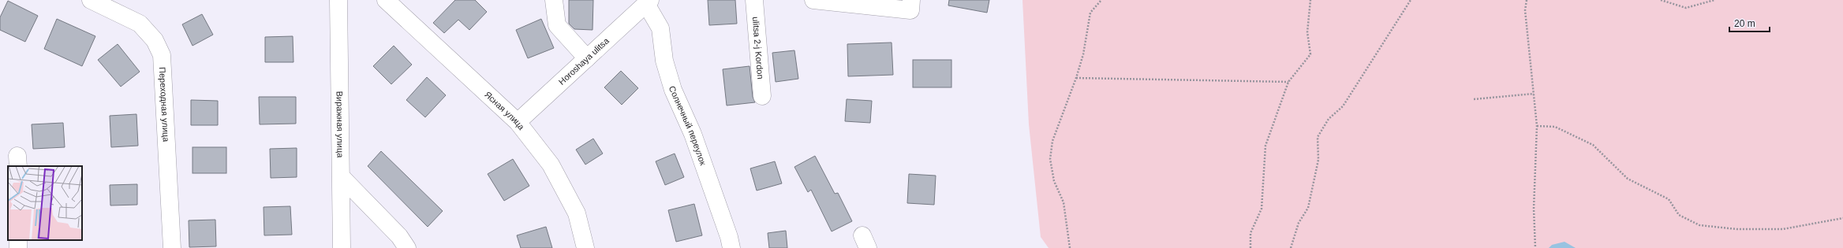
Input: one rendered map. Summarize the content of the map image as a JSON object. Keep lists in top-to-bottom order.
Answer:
{
  "streets": {
    "street": [
      "ulitsa 2-j Kordon",
      "Horoshaya ulitsa",
      "Переходная улица",
      "Ясная улица",
      "Виражная улица",
      "Солнечный переулок"
    ]
  },
  "crossings": [
    ["Horoshaya ulitsa", "Ясная улица"],
    ["Horoshaya ulitsa", "Солнечный переулок"]
  ],
  "scale_bar": "20 m"
}
